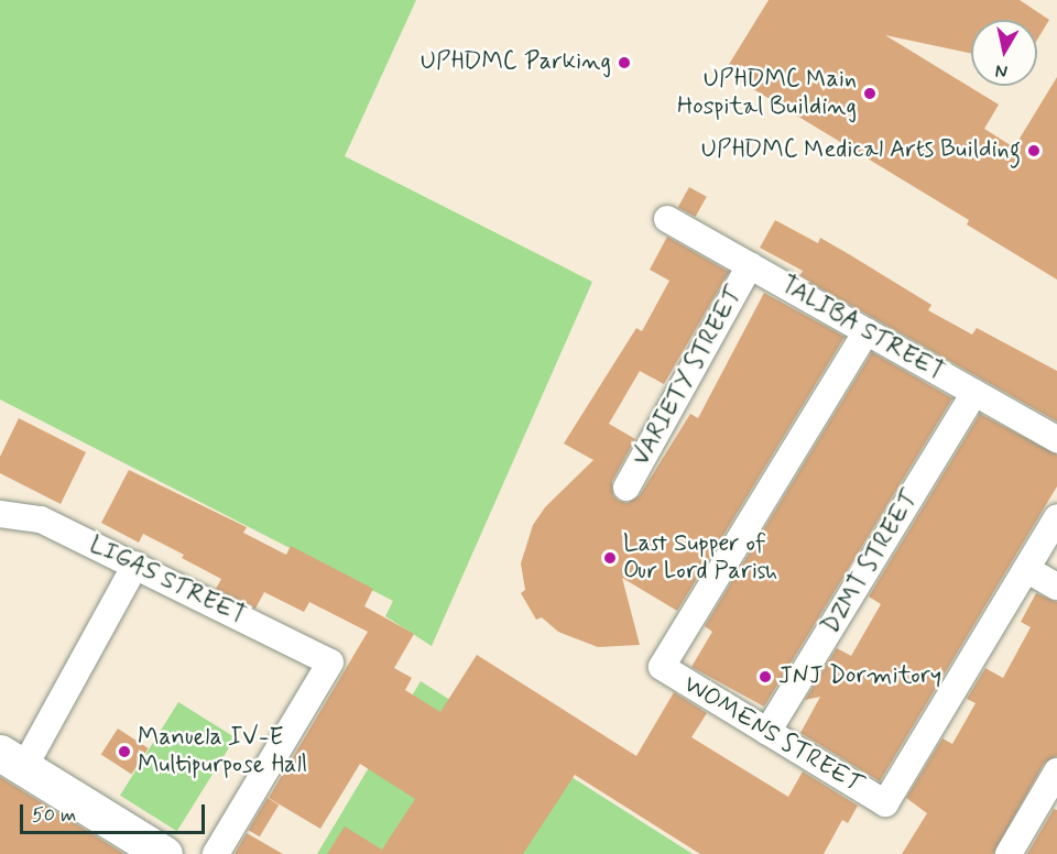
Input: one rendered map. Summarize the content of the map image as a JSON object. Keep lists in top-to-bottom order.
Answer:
{
  "streets": {
    "street": [
      "TALIBA STREET",
      "VARIETY STREET",
      "DZMT STREET",
      "LIGAS STREET",
      "WOMENS STREET"
    ]
  },
  "crossings": [
    ["TALIBA STREET", "VARIETY STREET"],
    ["TALIBA STREET", "DZMT STREET"],
    ["TALIBA STREET", "WOMENS STREET"],
    ["DZMT STREET", "WOMENS STREET"]
  ],
  "places": [
    "UPHDMC Parking",
    "UPHDMC Main Hospital Building",
    "UPHDMC Medical Arts Building",
    "Last Supper of Our Lord Parish",
    "JNJ Dormitory",
    "Manuela IV-E Multipurpose Hall"
  ],
  "scale_bar": "50 m",
  "north": "bottom"
}
